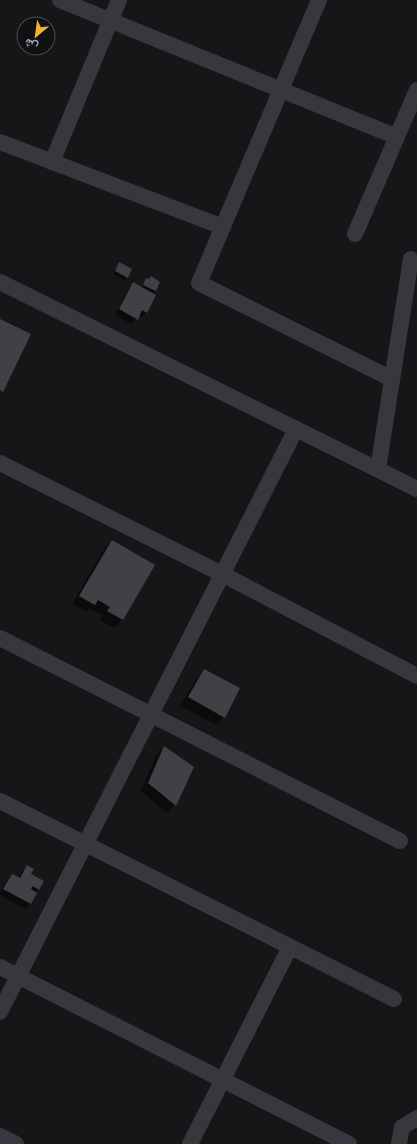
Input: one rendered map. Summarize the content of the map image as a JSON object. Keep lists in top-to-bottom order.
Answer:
{
  "north": "bottom left"
}
